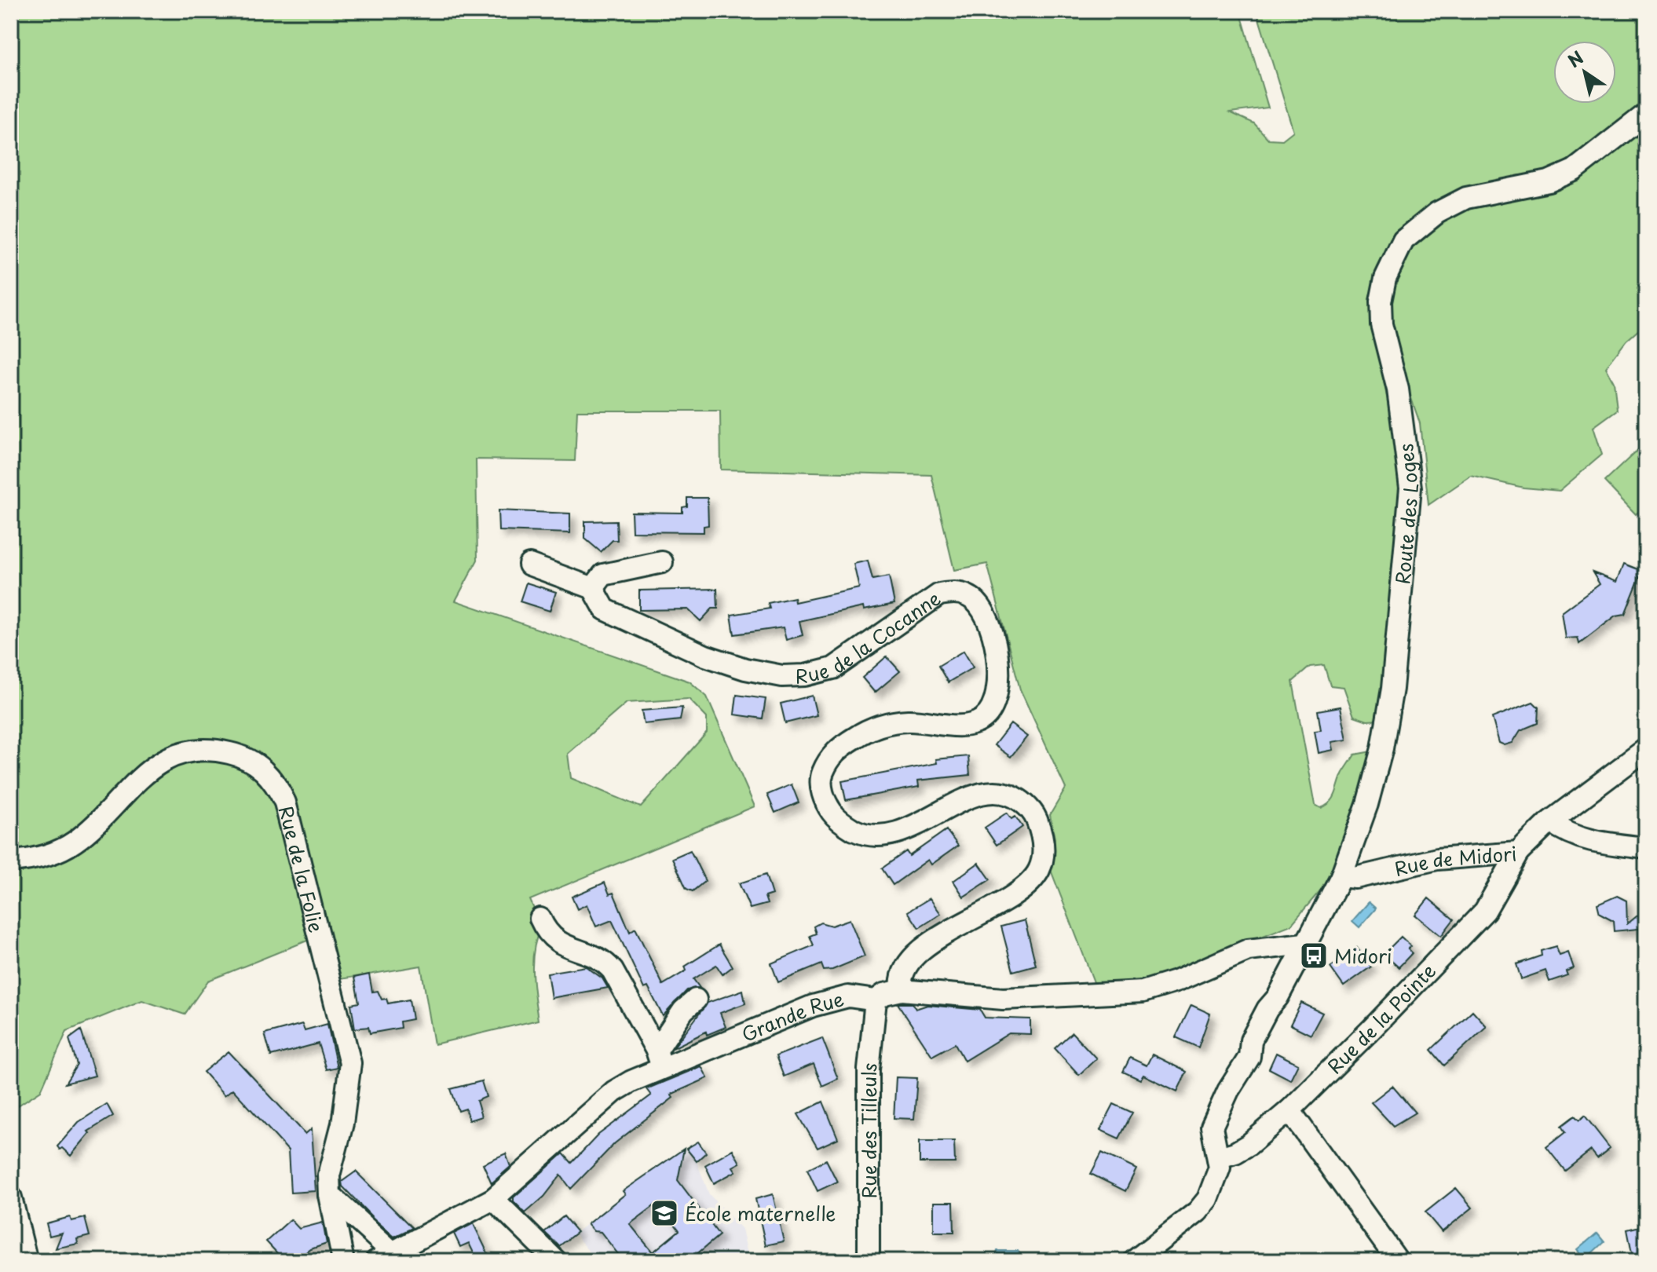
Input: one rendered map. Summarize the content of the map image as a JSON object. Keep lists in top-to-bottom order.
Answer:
{
  "streets": {
    "street": [
      "Route des Loges",
      "Rue de la Cocanne",
      "Rue de Midori",
      "Rue de la Folie",
      "Grande Rue",
      "Rue de la Pointe",
      "Rue des Tilleuls"
    ]
  },
  "crossings": [
    ["Route des Loges", "Rue de Midori"],
    ["Route des Loges", "Grande Rue"],
    ["Route des Loges", "Rue de la Pointe"],
    ["Rue de la Cocanne", "Grande Rue"],
    ["Rue de Midori", "Rue de la Pointe"],
    ["Grande Rue", "Rue des Tilleuls"]
  ],
  "places": {
    "bus stop": ["Midori"],
    "school or university": ["École maternelle"]
  },
  "north": "top left"
}
